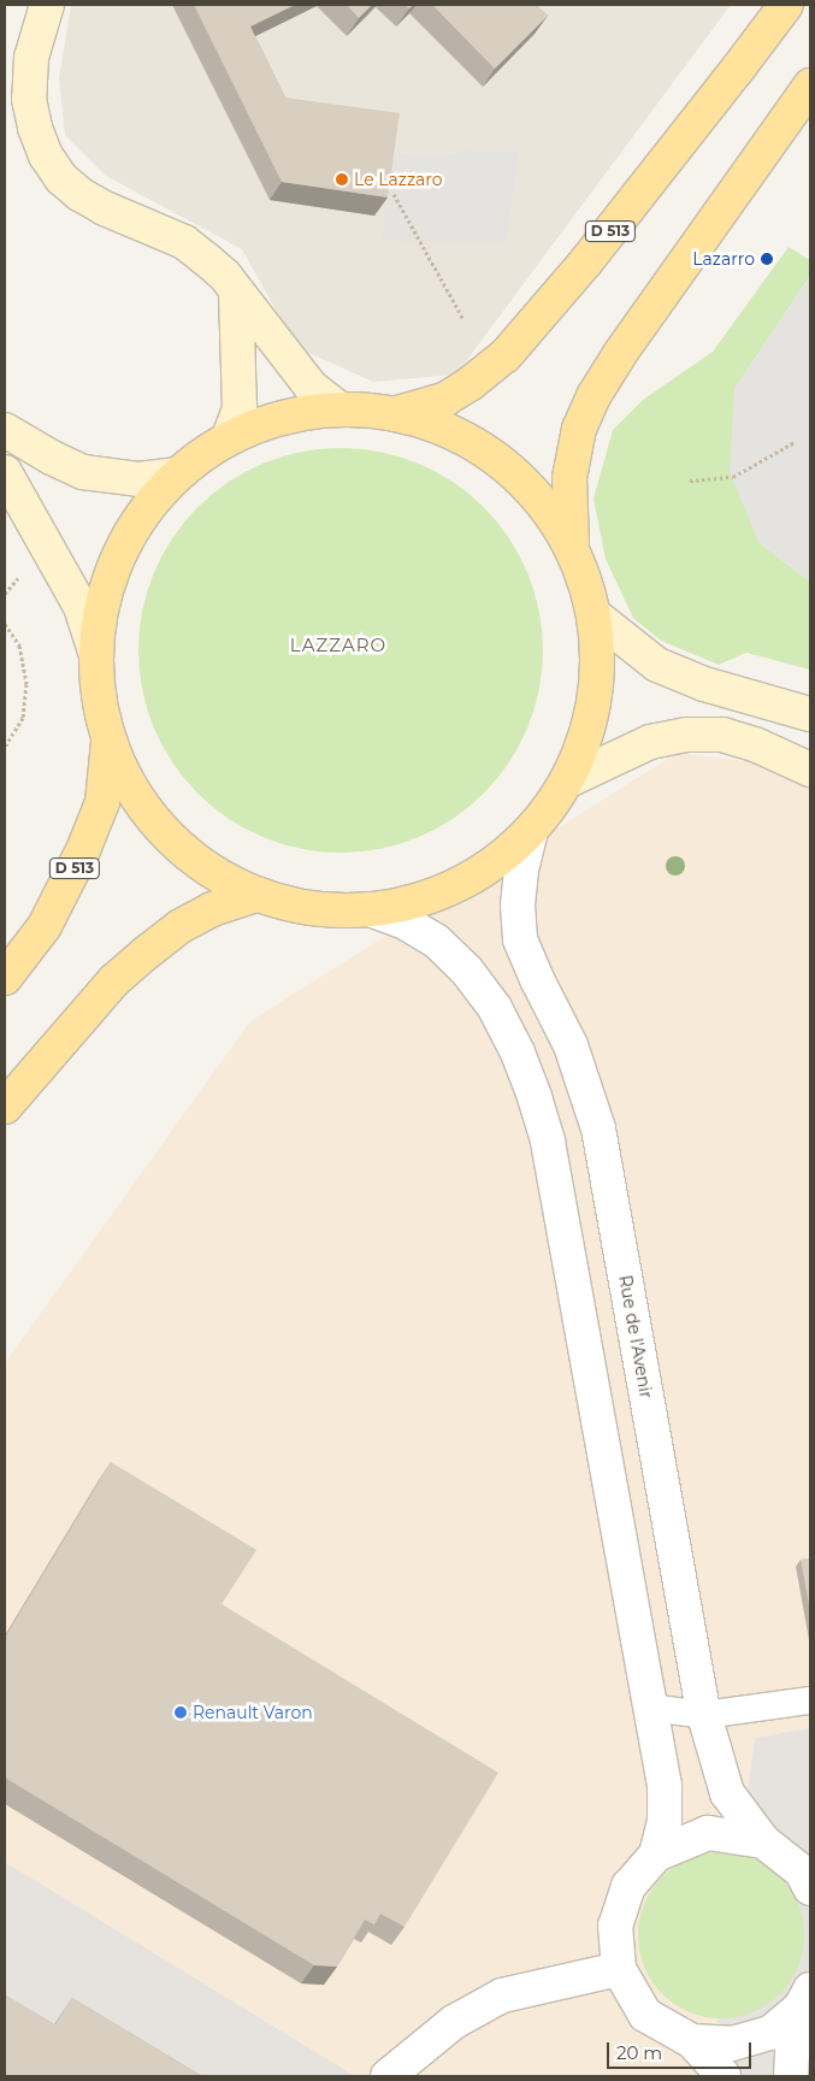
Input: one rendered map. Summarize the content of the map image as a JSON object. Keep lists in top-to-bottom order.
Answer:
{
  "streets": {
    "main road": ["D 513"],
    "street": ["Rue de l'Avenir"]
  },
  "districts": ["LAZZARO"],
  "places": ["Le Lazzaro", "Lazarro", "Renault Varon"],
  "scale_bar": "20 m"
}
